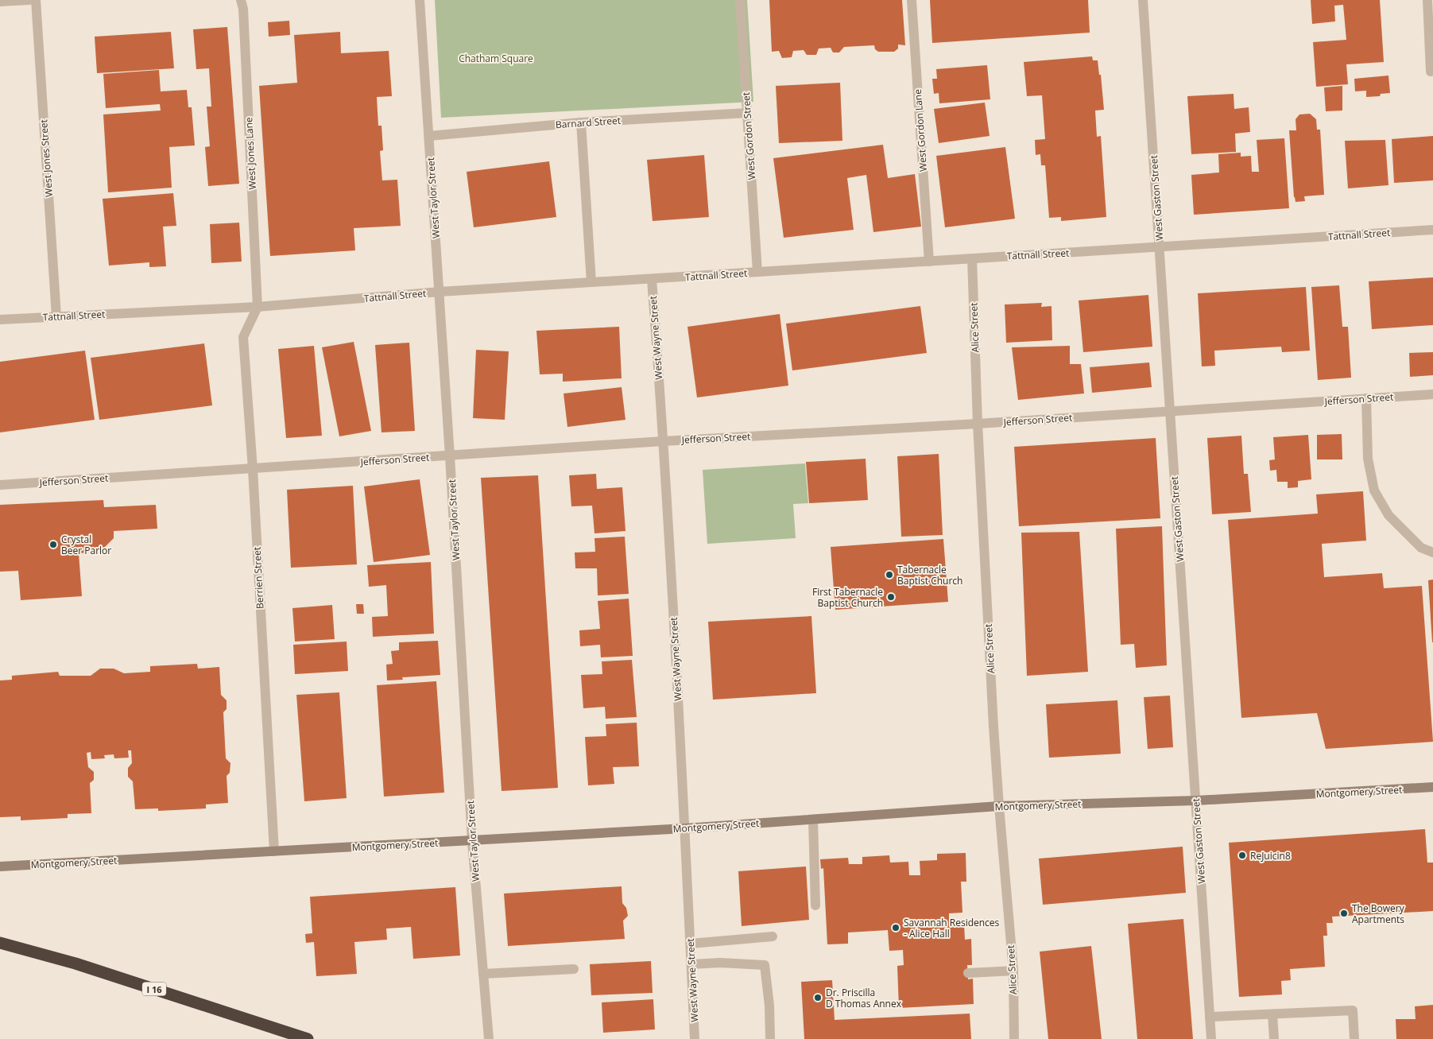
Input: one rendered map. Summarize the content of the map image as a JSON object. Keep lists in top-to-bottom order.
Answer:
{
  "streets": {
    "highway": ["I 16"],
    "main road": ["Montgomery Street"],
    "street": [
      "Barnard Street",
      "West Gordon Lane",
      "West Gordon Street",
      "West Jones Lane",
      "West Jones Street",
      "West Taylor Street",
      "West Gaston Street",
      "Tattnall Street",
      "Alice Street",
      "West Wayne Street",
      "Jefferson Street",
      "Berrien Street"
    ]
  },
  "crossings": [
    ["Barnard Street", "West Gordon Street"],
    ["Barnard Street", "West Taylor Street"],
    ["West Gordon Lane", "Tattnall Street"],
    ["West Gordon Street", "Tattnall Street"],
    ["West Jones Lane", "Tattnall Street"],
    ["West Jones Lane", "Berrien Street"],
    ["West Jones Street", "Tattnall Street"],
    ["West Taylor Street", "Tattnall Street"],
    ["West Taylor Street", "Jefferson Street"],
    ["West Taylor Street", "Montgomery Street"],
    ["West Gaston Street", "Tattnall Street"],
    ["West Gaston Street", "Jefferson Street"],
    ["West Gaston Street", "Montgomery Street"],
    ["Tattnall Street", "Alice Street"],
    ["Tattnall Street", "West Wayne Street"],
    ["Tattnall Street", "Berrien Street"],
    ["Alice Street", "Jefferson Street"],
    ["Alice Street", "Montgomery Street"],
    ["West Wayne Street", "Jefferson Street"],
    ["West Wayne Street", "Montgomery Street"],
    ["Jefferson Street", "Berrien Street"],
    ["Berrien Street", "Montgomery Street"]
  ],
  "parks": ["Chatham Square"],
  "places": [
    "Crystal Beer Parlor",
    "Tabernacle Baptist Church",
    "First Tabernacle Baptist Church",
    "ReJuicin8",
    "The Bowery Apartments",
    "Savannah Residences - Alice Hall",
    "Dr. Priscilla D Thomas Annex"
  ]
}
